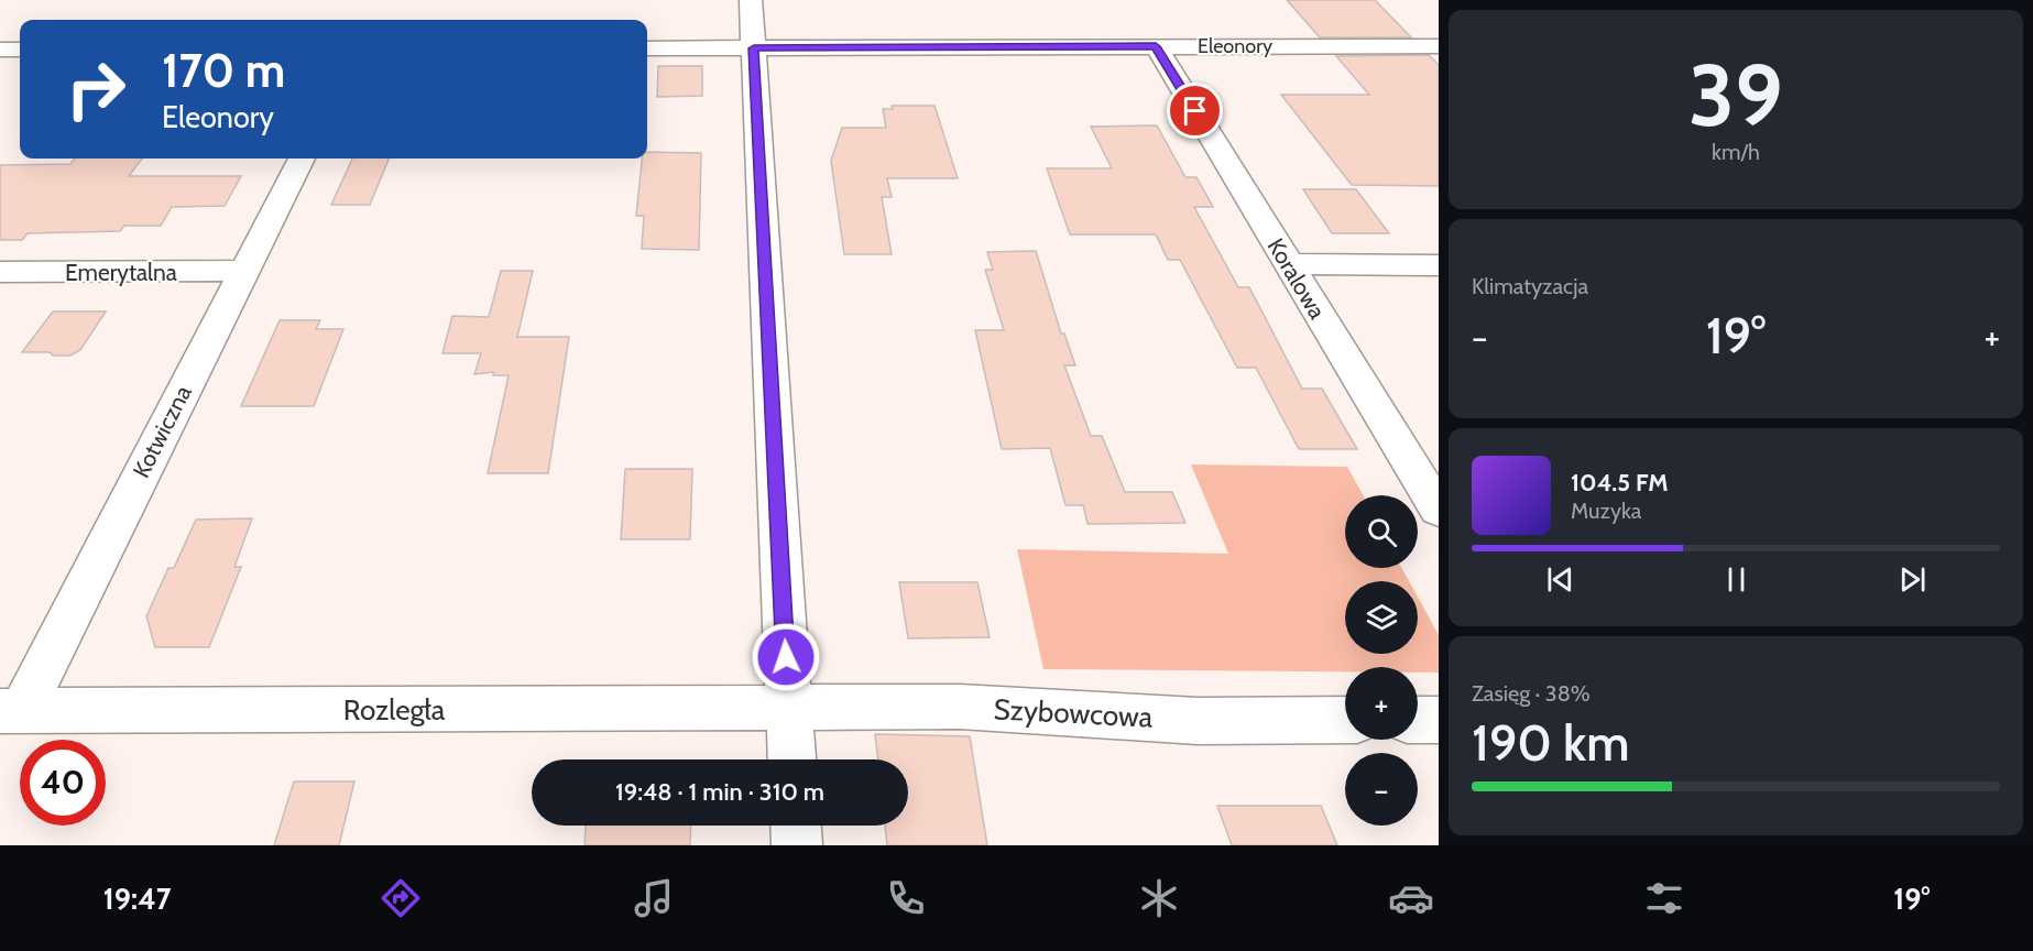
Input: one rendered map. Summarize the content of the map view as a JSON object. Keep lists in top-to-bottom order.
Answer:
{
  "streets": {
    "street": [
      "Eleonory",
      "Emerytalna",
      "Koralowa",
      "Kotwiczna",
      "Rozległa",
      "Szybowcowa"
    ]
  },
  "crossings": [
    ["Eleonory", "Koralowa"],
    ["Emerytalna", "Kotwiczna"],
    ["Kotwiczna", "Rozległa"],
    ["Rozległa", "Szybowcowa"]
  ],
  "page": {
    "tile": [
      ["39", "km/h"],
      "Klimatyzacja",
      ["Zasięg · 38%", "190 km"]
    ],
    "turn": ["170 m", "Eleonory"],
    "heat": ["−", "19°", "+"],
    "song": ["104.5 FM", "Muzyka"],
    "map_buttons": ["+", "−"],
    "limit": "40",
    "trip": "19:48 · 1 min · 310 m",
    "tabs": ["19:47", "19°"]
  }
}
